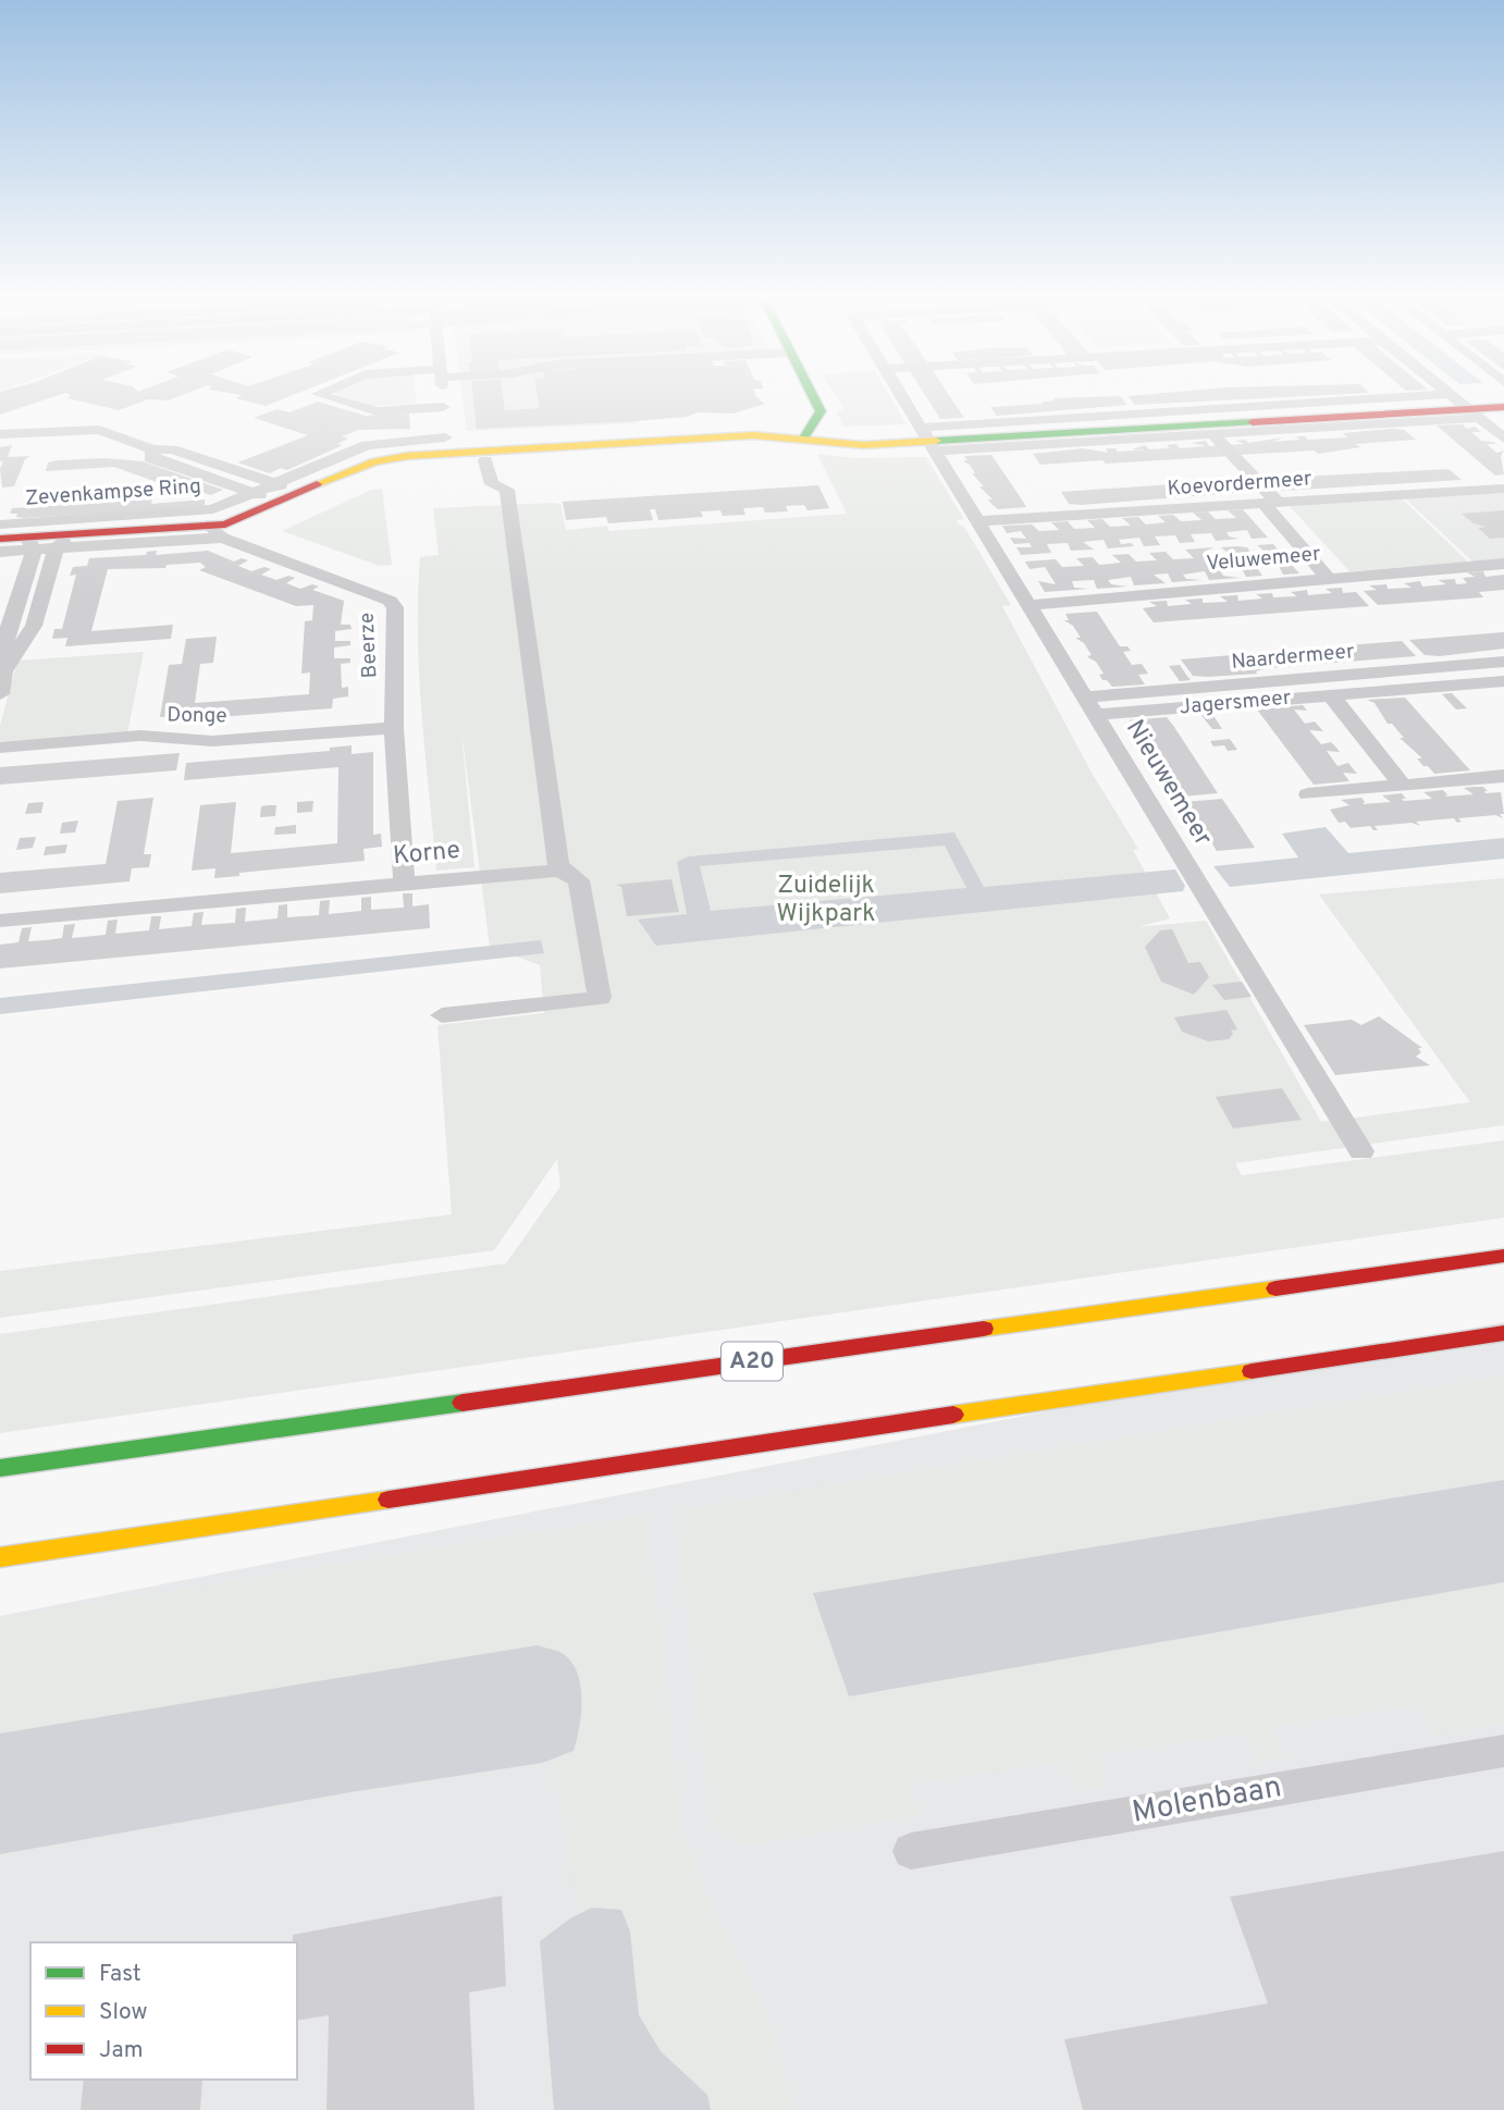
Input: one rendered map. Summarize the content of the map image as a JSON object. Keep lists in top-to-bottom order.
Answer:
{
  "streets": {
    "main road": ["Zevenkampse Ring", "A20"],
    "street": [
      "Koevordermeer",
      "Veluwemeer",
      "Beerze",
      "Naardermeer",
      "Jagersmeer",
      "Donge",
      "Nieuwemeer",
      "Korne",
      "Molenbaan"
    ]
  },
  "crossings": [
    ["Koevordermeer", "Nieuwemeer"],
    ["Zevenkampse Ring", "Beerze"],
    ["Zevenkampse Ring", "Nieuwemeer"],
    ["Veluwemeer", "Nieuwemeer"],
    ["Beerze", "Donge"],
    ["Beerze", "Korne"],
    ["Naardermeer", "Jagersmeer"],
    ["Naardermeer", "Nieuwemeer"],
    ["Jagersmeer", "Nieuwemeer"]
  ],
  "parks": ["Zuidelijk Wijkpark"],
  "legend": ["Fast", "Slow", "Jam"]
}
